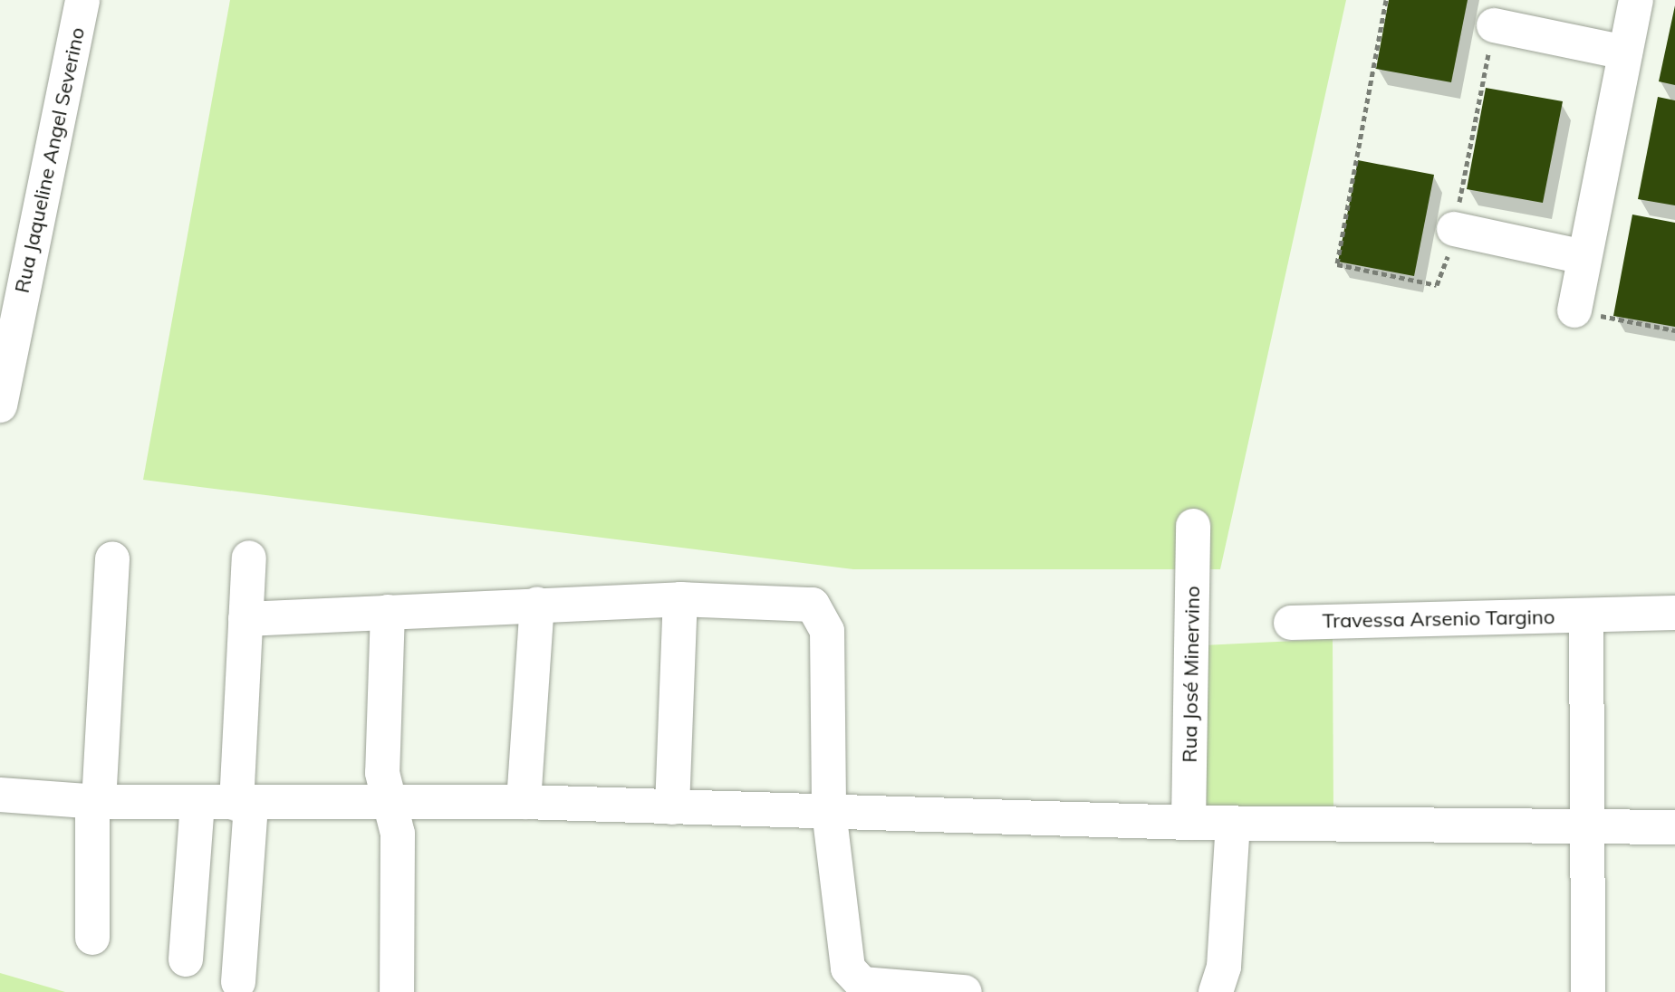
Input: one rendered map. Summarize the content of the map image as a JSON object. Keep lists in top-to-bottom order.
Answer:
{
  "streets": {
    "street": ["Rua Jaqueline Angel Severino", "Travessa Arsenio Targino", "Rua José Minervino"]
  }
}
